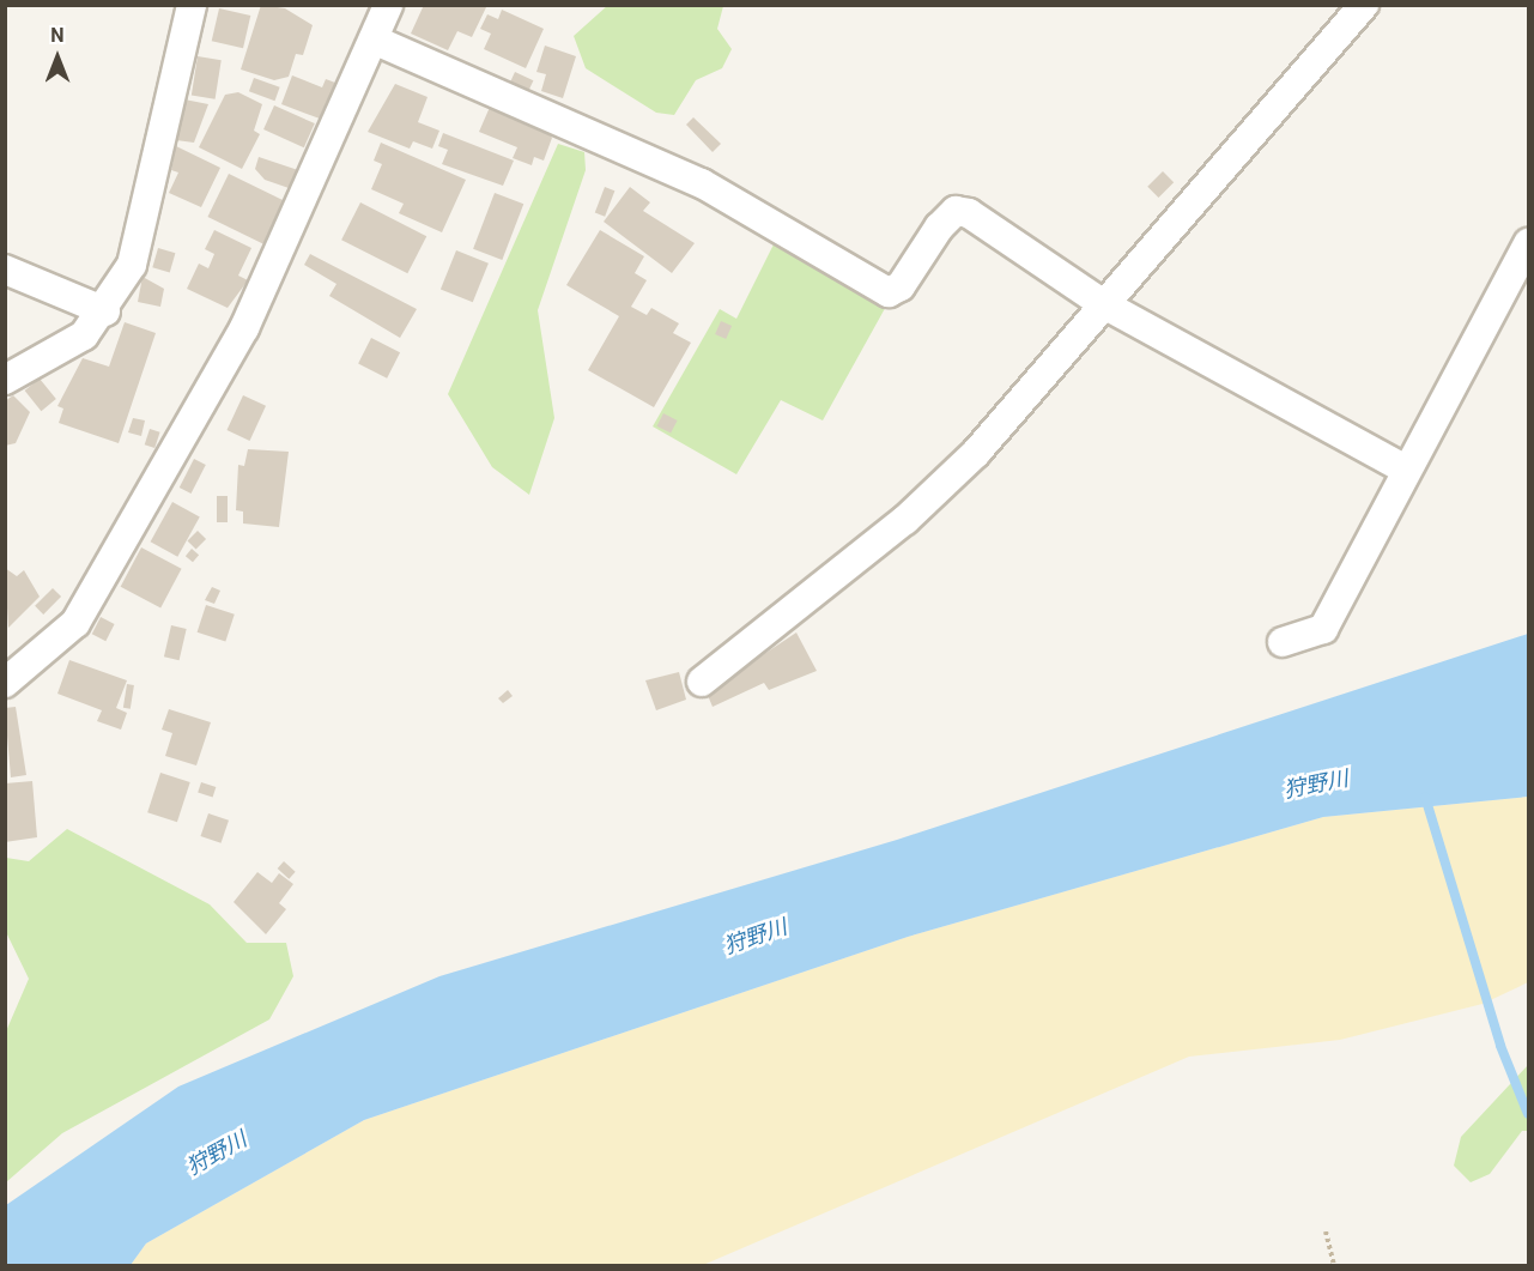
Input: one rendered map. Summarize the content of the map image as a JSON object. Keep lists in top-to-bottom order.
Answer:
{
  "water": ["狩野川"],
  "north": "top"
}
